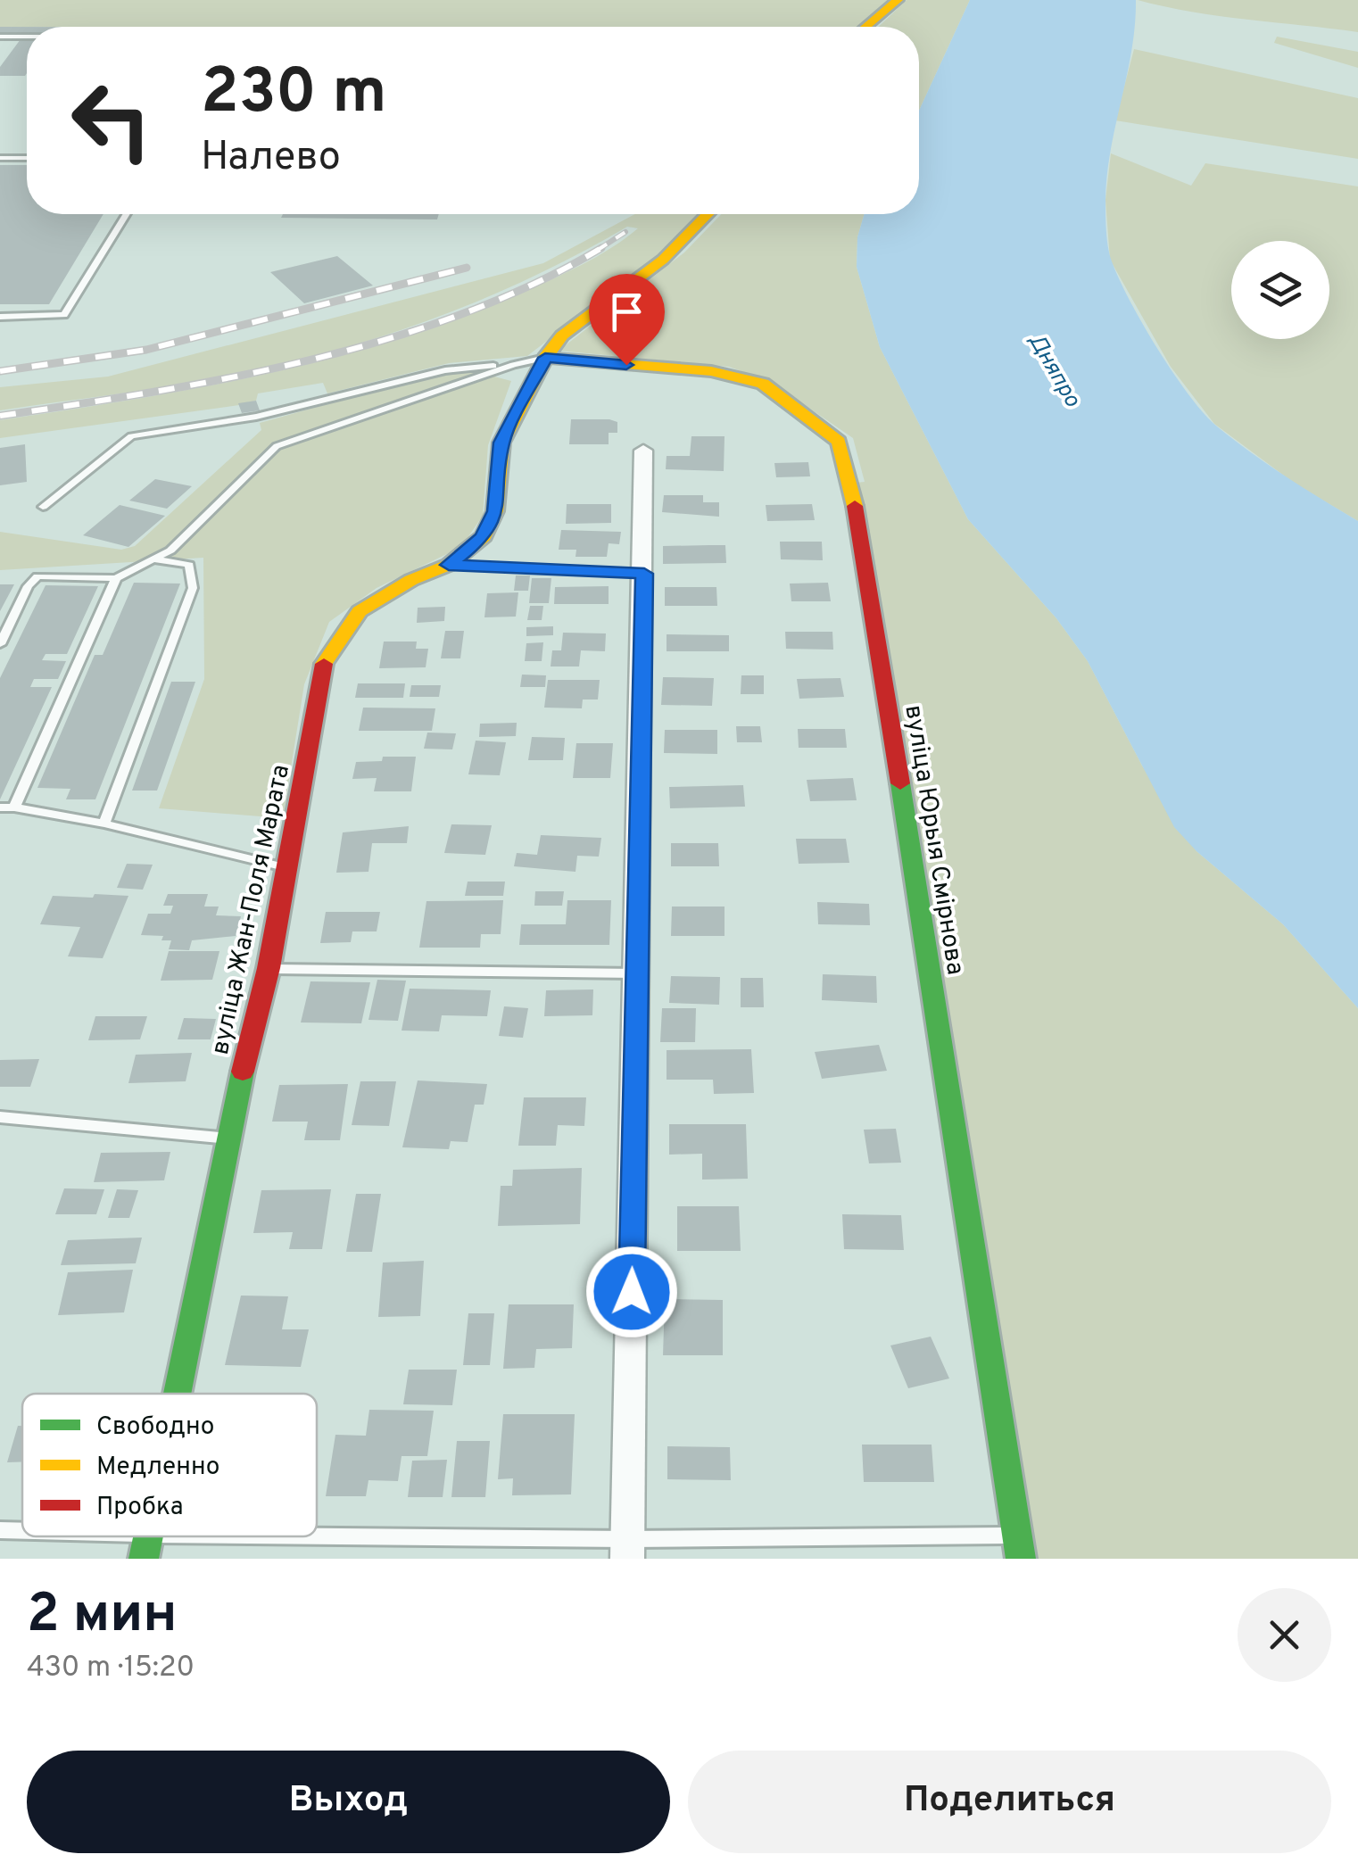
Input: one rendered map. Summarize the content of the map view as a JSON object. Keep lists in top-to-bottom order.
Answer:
{
  "streets": {
    "street": ["вуліца Юрыя Смірнова", "вуліца Жан-Поля Марата"]
  },
  "crossings": [
    ["вуліца Юрыя Смірнова", "вуліца Жан-Поля Марата"]
  ],
  "water": ["Дняпро"],
  "legend": ["Свободно", "Медленно", "Пробка"],
  "page": {
    "turn": ["230 m", "Налево"],
    "heading": ["2 мин", "430 m · 15:20"],
    "buttons": ["Выход", "Поделиться"]
  }
}
